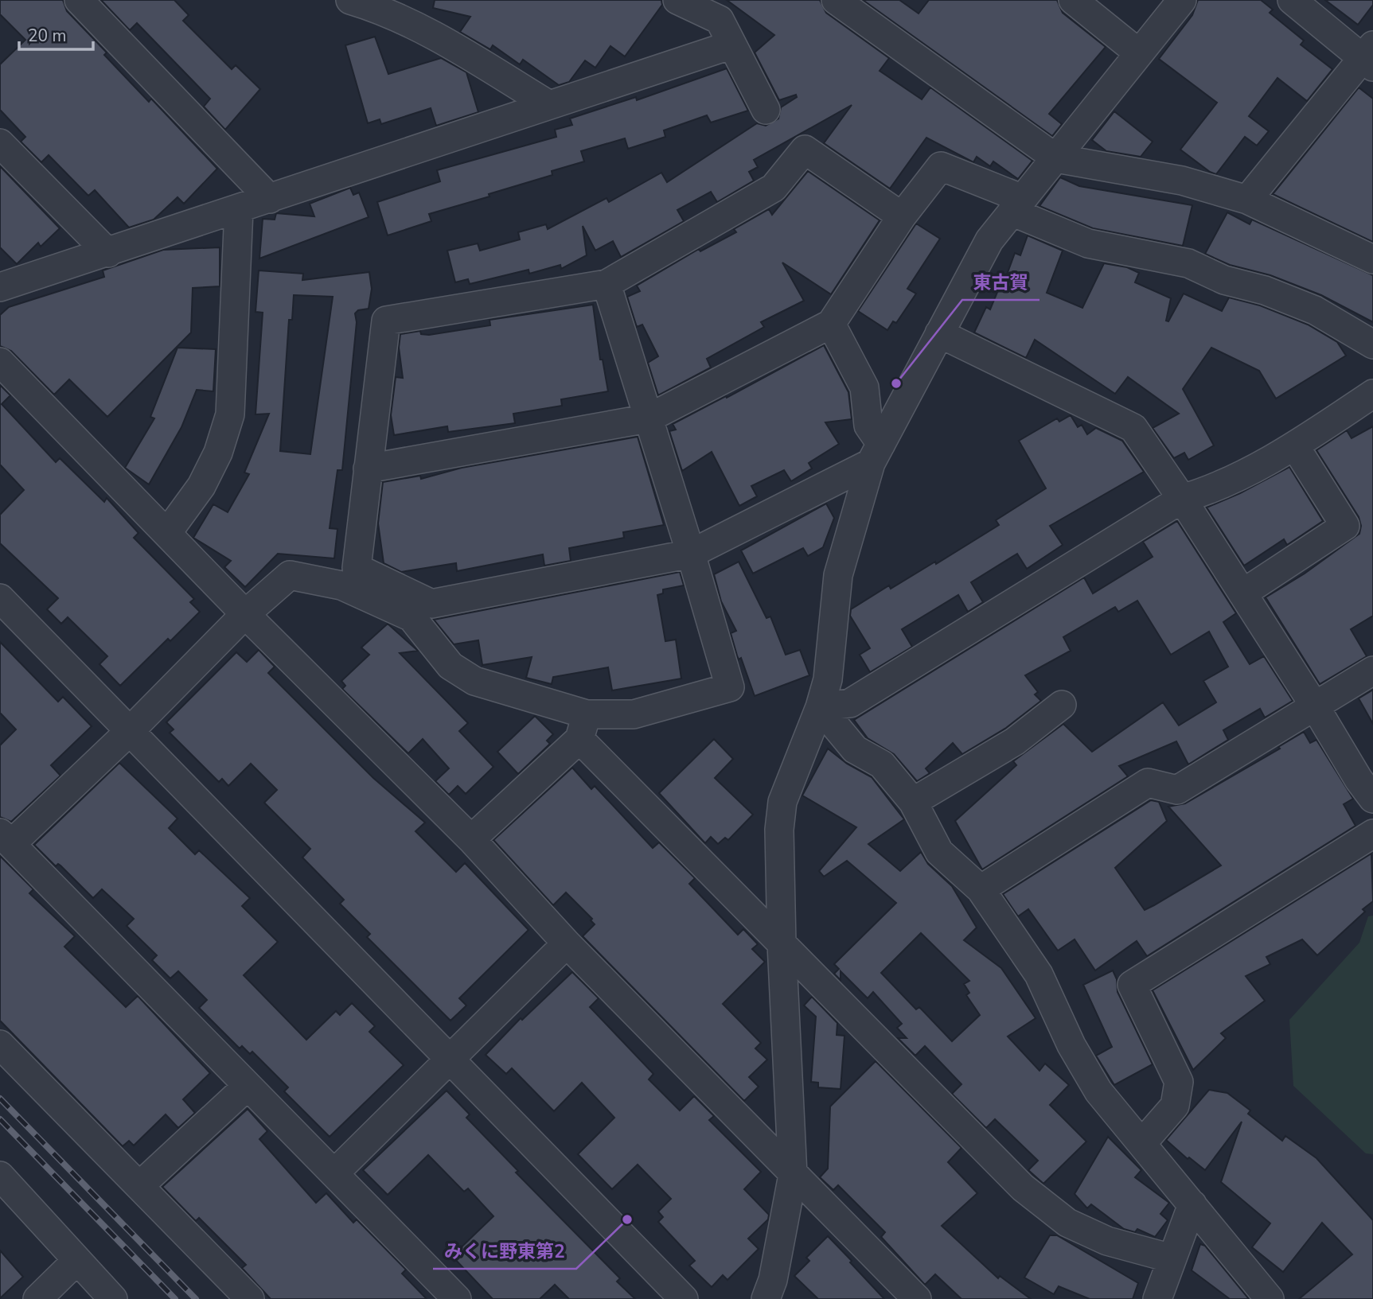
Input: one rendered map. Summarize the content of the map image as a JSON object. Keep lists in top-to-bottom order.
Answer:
{
  "places": ["東古賀", "みくに野東第2"],
  "scale_bar": "20 m"
}
